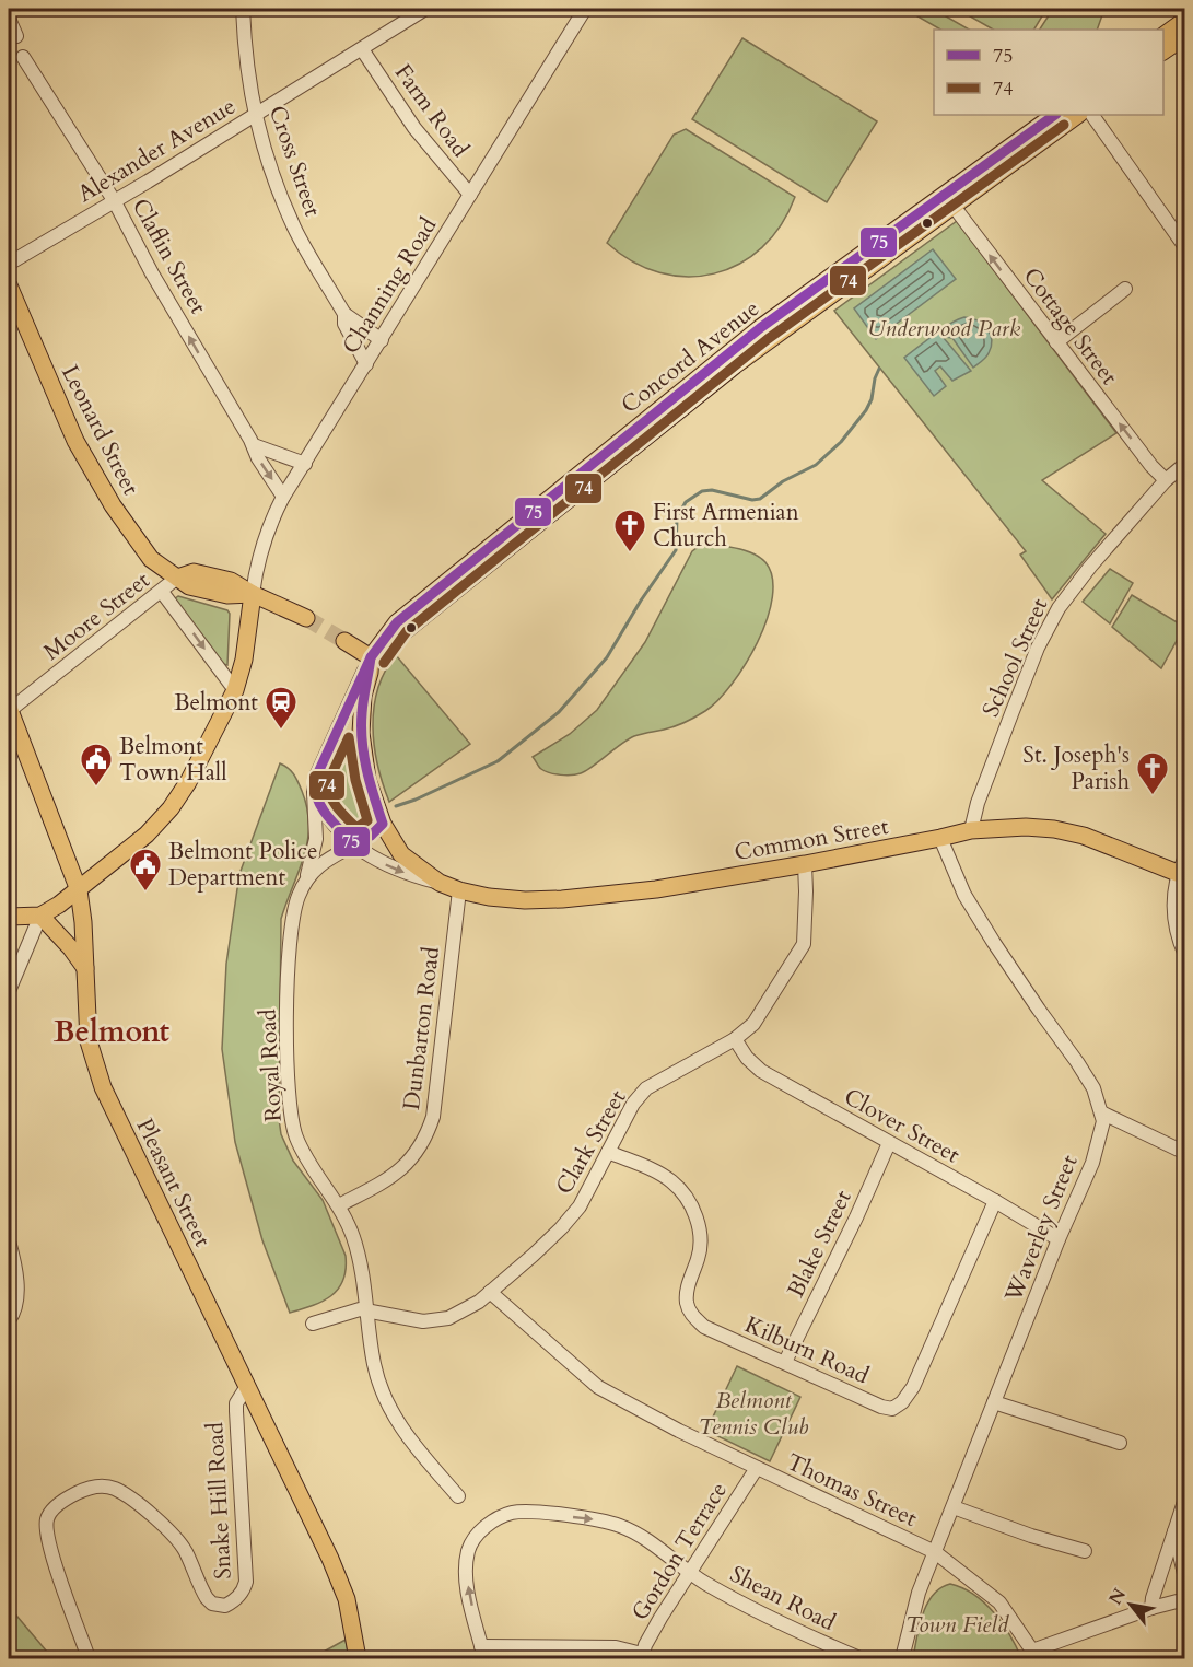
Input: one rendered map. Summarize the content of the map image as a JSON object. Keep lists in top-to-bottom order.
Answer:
{
  "streets": {
    "main road": [
      "Concord Avenue",
      "Leonard Street",
      "Common Street",
      "Pleasant Street"
    ],
    "street": [
      "Farm Road",
      "Alexander Avenue",
      "Cross Street",
      "Claflin Street",
      "Channing Road",
      "Cottage Street",
      "Moore Street",
      "School Street",
      "Dunbarton Road",
      "Royal Road",
      "Clover Street",
      "Clark Street",
      "Waverley Street",
      "Blake Street",
      "Kilburn Road",
      "Thomas Street",
      "Snake Hill Road",
      "Gordon Terrace",
      "Shean Road"
    ]
  },
  "crossings": [
    ["Farm Road", "Alexander Avenue"],
    ["Farm Road", "Channing Road"],
    ["Alexander Avenue", "Cross Street"],
    ["Alexander Avenue", "Claflin Street"],
    ["Cross Street", "Channing Road"],
    ["Claflin Street", "Channing Road"],
    ["Cottage Street", "Concord Avenue"],
    ["Cottage Street", "School Street"],
    ["Concord Avenue", "Common Street"],
    ["Leonard Street", "Moore Street"],
    ["Moore Street", "Pleasant Street"],
    ["School Street", "Common Street"],
    ["Common Street", "Dunbarton Road"],
    ["Common Street", "Royal Road"],
    ["Common Street", "Clark Street"],
    ["Common Street", "Waverley Street"],
    ["Dunbarton Road", "Royal Road"],
    ["Royal Road", "Clark Street"],
    ["Clover Street", "Clark Street"],
    ["Clover Street", "Waverley Street"],
    ["Clover Street", "Blake Street"],
    ["Clover Street", "Kilburn Road"],
    ["Clark Street", "Kilburn Road"],
    ["Clark Street", "Thomas Street"],
    ["Pleasant Street", "Snake Hill Road"],
    ["Waverley Street", "Thomas Street"],
    ["Blake Street", "Kilburn Road"],
    ["Thomas Street", "Gordon Terrace"],
    ["Gordon Terrace", "Shean Road"]
  ],
  "one_way": ["Cottage Street"],
  "districts": ["Belmont"],
  "parks": ["Underwood Park", "Belmont Tennis Club", "Town Field"],
  "places": {
    "church": ["First Armenian Church", "St. Joseph's Parish"],
    "station": ["Belmont"],
    "public building": ["Belmont Town Hall", "Belmont Police Department"]
  },
  "lines": ["transit line 75", "transit line 74"],
  "legend": ["75", "74"],
  "north": "top left"
}
